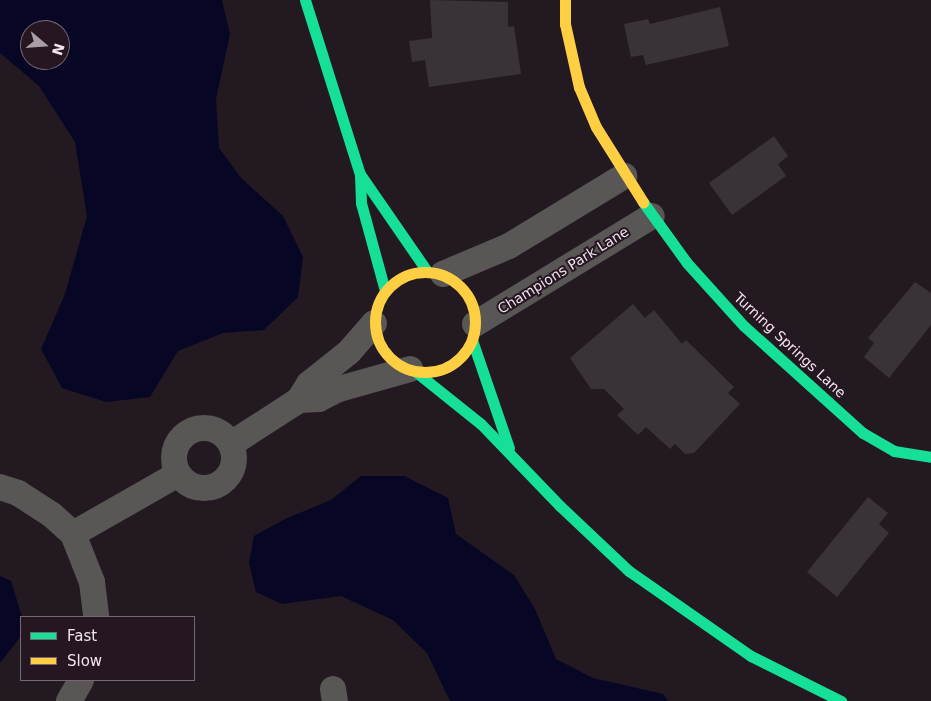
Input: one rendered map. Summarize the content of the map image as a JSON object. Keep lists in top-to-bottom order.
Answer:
{
  "streets": {
    "street": ["Champions Park Lane", "Turning Springs Lane"]
  },
  "crossings": [
    ["Champions Park Lane", "Turning Springs Lane"]
  ],
  "legend": ["Fast", "Slow"],
  "north": "right"
}
